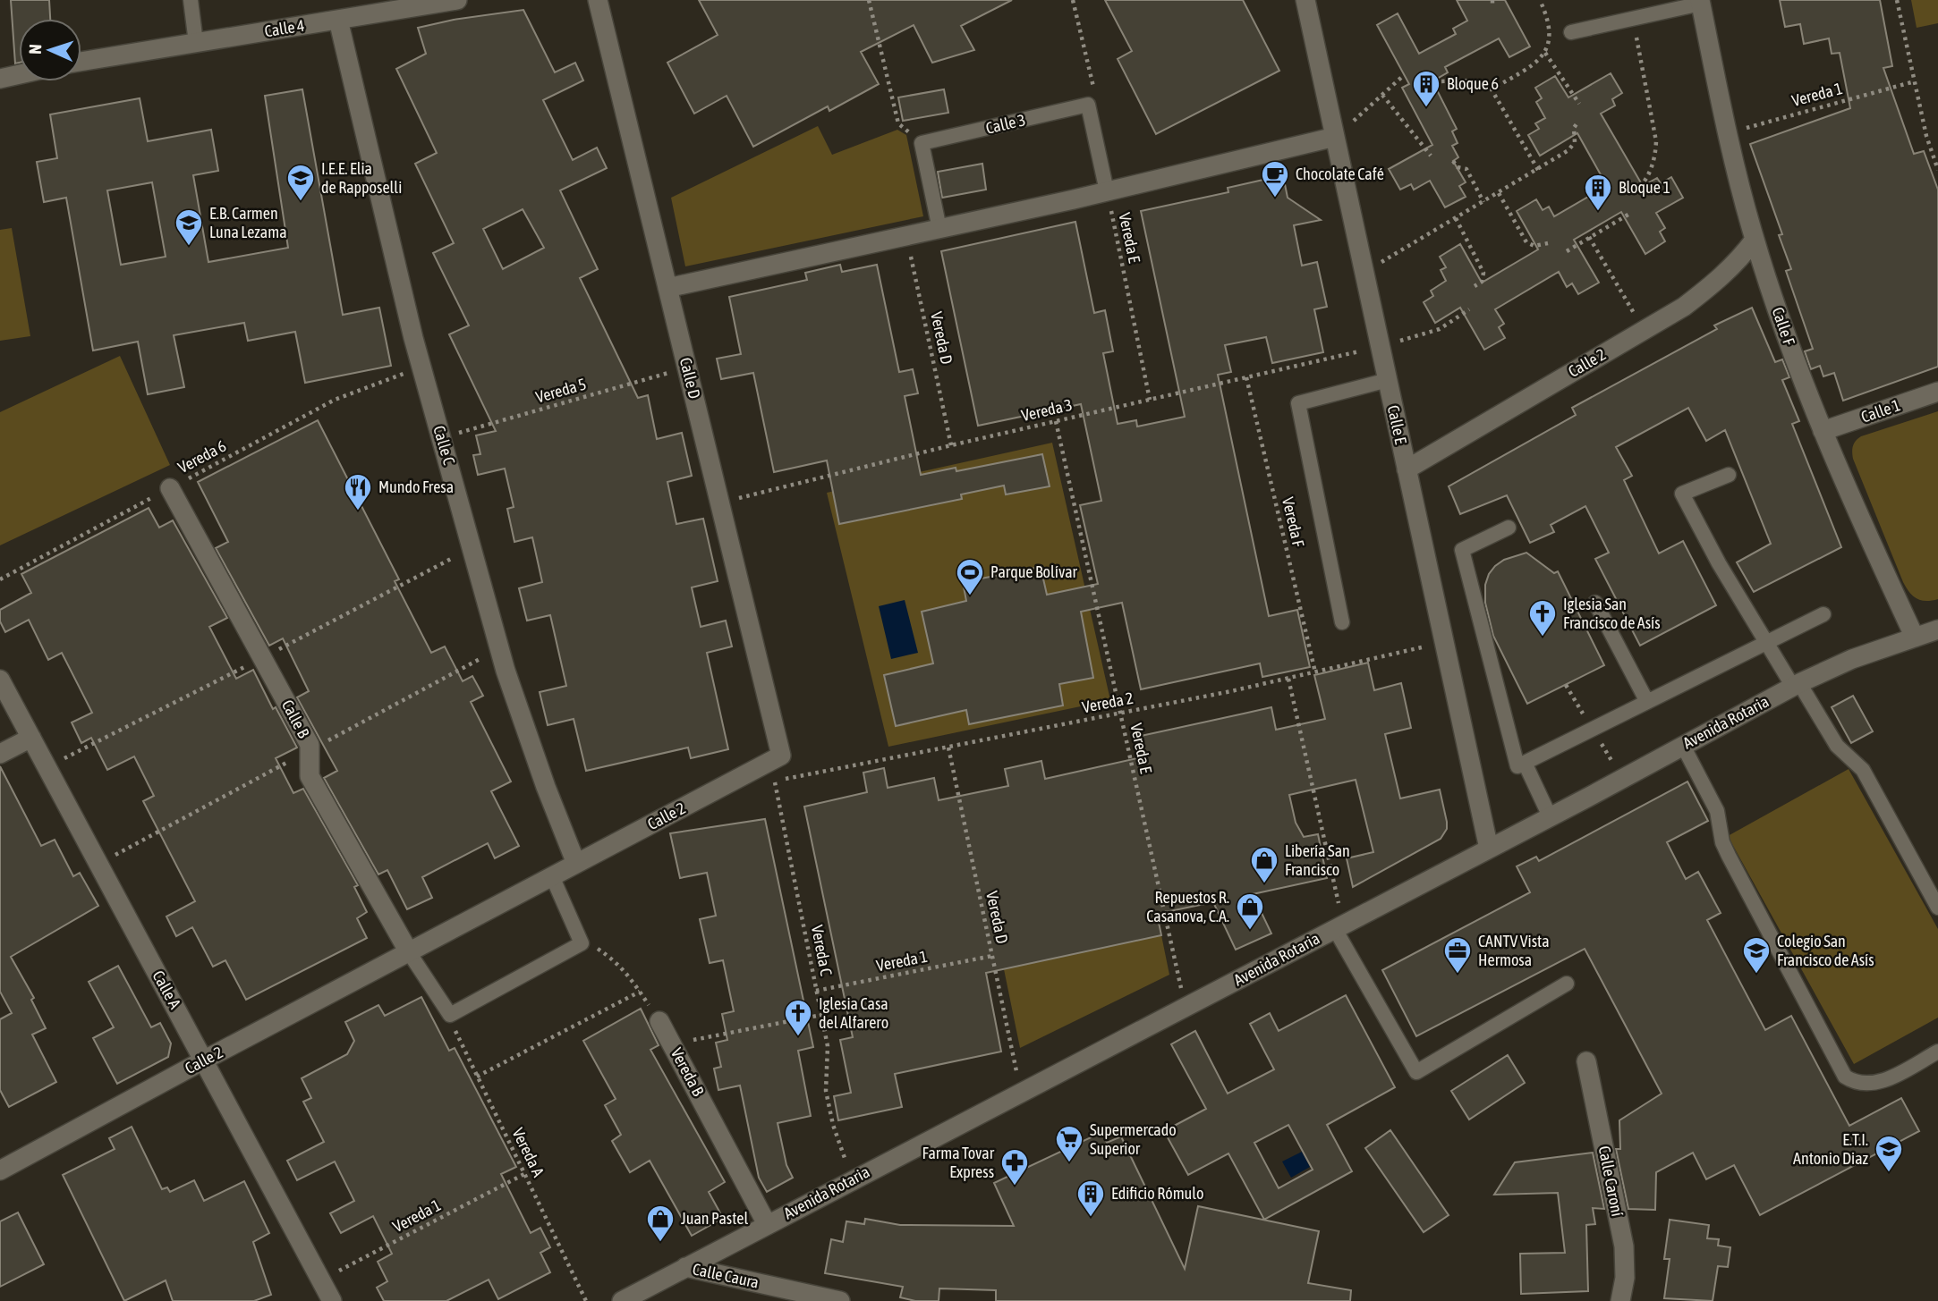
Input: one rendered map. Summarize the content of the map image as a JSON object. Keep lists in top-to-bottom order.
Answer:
{
  "streets": {
    "street": [
      "Calle 4",
      "Calle F",
      "Calle 2",
      "Calle D",
      "Calle 1",
      "Calle E",
      "Calle C",
      "Calle B",
      "Avenida Rotaria",
      "Calle A",
      "Vereda B",
      "Calle Caroní",
      "Calle Caura"
    ],
    "lane": ["Calle 3"],
    "path": [
      "Vereda 1",
      "Vereda E",
      "Vereda D",
      "Vereda 5",
      "Vereda 3",
      "Vereda 6",
      "Vereda F",
      "Vereda 2",
      "Vereda C",
      "Vereda A"
    ]
  },
  "crossings": [
    ["Calle 4", "Calle C"],
    ["Vereda 1", "Calle F"],
    ["Vereda 1", "Vereda D"],
    ["Vereda 1", "Vereda C"],
    ["Vereda 1", "Calle A"],
    ["Vereda 1", "Vereda A"],
    ["Vereda E", "Vereda 3"],
    ["Vereda E", "Vereda 2"],
    ["Vereda E", "Avenida Rotaria"],
    ["Calle F", "Calle 2"],
    ["Calle F", "Calle 1"],
    ["Calle F", "Avenida Rotaria"],
    ["Vereda D", "Vereda 3"],
    ["Vereda D", "Vereda 2"],
    ["Vereda D", "Avenida Rotaria"],
    ["Calle 2", "Calle D"],
    ["Calle 2", "Calle E"],
    ["Calle 2", "Calle C"],
    ["Calle 2", "Calle B"],
    ["Calle 2", "Calle A"],
    ["Calle D", "Vereda 5"],
    ["Calle D", "Vereda 3"],
    ["Vereda 5", "Calle C"],
    ["Vereda 3", "Calle E"],
    ["Vereda 3", "Vereda F"],
    ["Calle E", "Vereda 2"],
    ["Calle E", "Avenida Rotaria"],
    ["Calle C", "Vereda 6"],
    ["Vereda 6", "Calle B"],
    ["Vereda F", "Vereda 2"],
    ["Vereda 2", "Vereda C"],
    ["Avenida Rotaria", "Vereda C"],
    ["Avenida Rotaria", "Vereda B"],
    ["Avenida Rotaria", "Calle Caura"]
  ],
  "places": {
    "building": ["Bloque 6", "Bloque 1", "Edificio Rómulo"],
    "cafe": ["Chocolate Café"],
    "school or university": [
      "I.E.E. Elia de Rapposelli",
      "E.B. Carmen Luna Lezama",
      "Colegio San Francisco de Asís",
      "E.T.I. Antonio Diaz"
    ],
    "restaurant": ["Mundo Fresa"],
    "sports": ["Parque Bolívar"],
    "church": ["Iglesia San Francisco de Asís", "Iglesia Casa del Alfarero"],
    "shop": ["Libería San Francisco", "Repuestos R. Casanova, C.A.", "Juan Pastel"],
    "office": ["CANTV Vista Hermosa"],
    "supermarket": ["Supermercado Superior"],
    "pharmacy": ["Farma Tovar Express"]
  },
  "north": "left"
}
